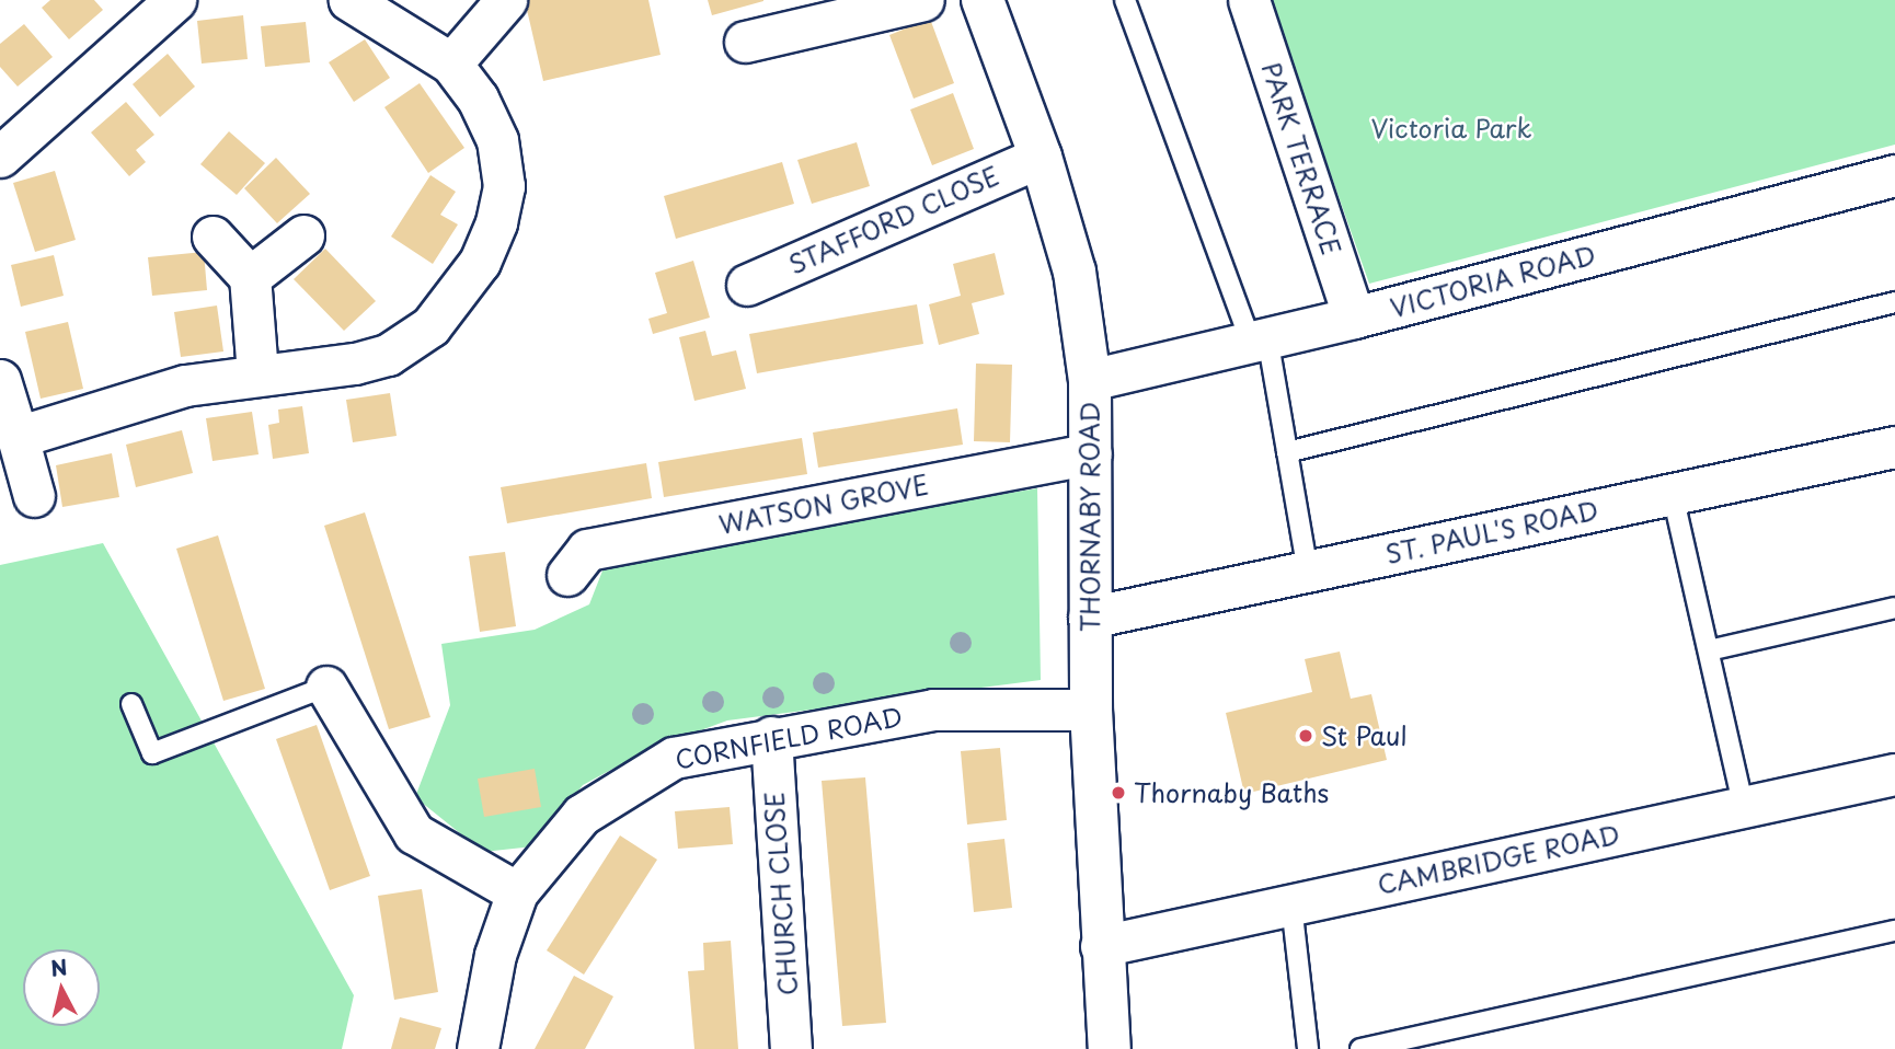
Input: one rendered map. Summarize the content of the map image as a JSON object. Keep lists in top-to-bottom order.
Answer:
{
  "streets": {
    "street": [
      "PARK TERRACE",
      "STAFFORD CLOSE",
      "VICTORIA ROAD",
      "WATSON GROVE",
      "THORNABY ROAD",
      "ST. PAUL'S ROAD",
      "CORNFIELD ROAD",
      "CAMBRIDGE ROAD",
      "CHURCH CLOSE"
    ]
  },
  "crossings": [
    ["PARK TERRACE", "VICTORIA ROAD"],
    ["STAFFORD CLOSE", "THORNABY ROAD"],
    ["VICTORIA ROAD", "THORNABY ROAD"],
    ["WATSON GROVE", "THORNABY ROAD"],
    ["THORNABY ROAD", "ST. PAUL'S ROAD"],
    ["THORNABY ROAD", "CORNFIELD ROAD"],
    ["THORNABY ROAD", "CAMBRIDGE ROAD"],
    ["CORNFIELD ROAD", "CHURCH CLOSE"]
  ],
  "parks": ["Victoria Park"],
  "places": ["St Paul", "Thornaby Baths"],
  "north": "top"
}
